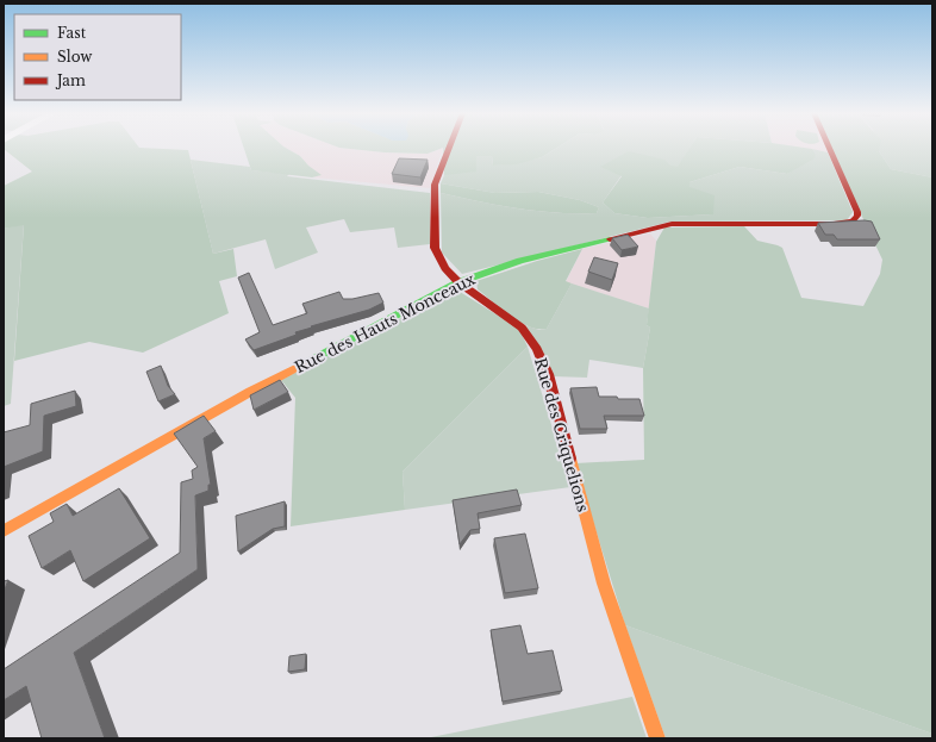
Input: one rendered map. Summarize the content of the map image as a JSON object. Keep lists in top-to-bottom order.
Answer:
{
  "streets": {
    "street": ["Rue des Hauts Monceaux", "Rue des Criquelions"]
  },
  "crossings": [
    ["Rue des Hauts Monceaux", "Rue des Criquelions"]
  ],
  "legend": ["Fast", "Slow", "Jam"]
}
